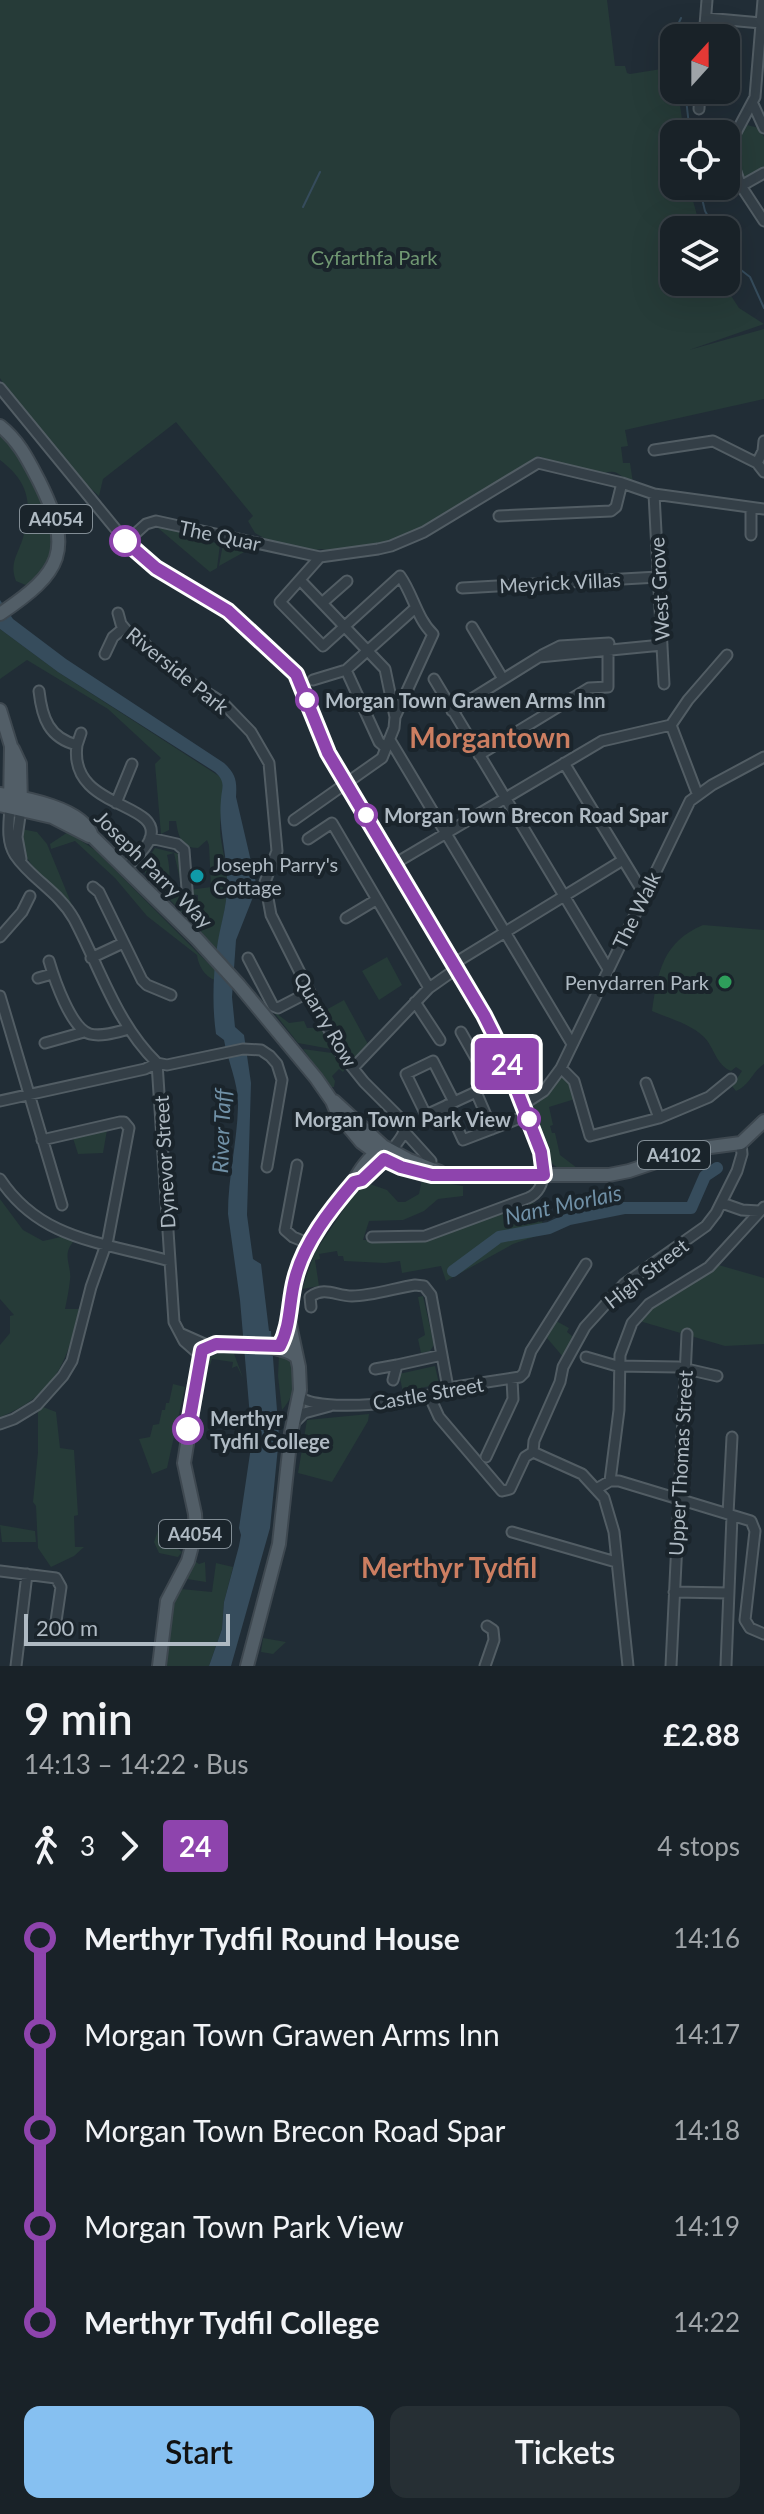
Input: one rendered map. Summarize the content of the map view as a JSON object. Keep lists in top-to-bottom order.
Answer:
{
  "streets": {
    "main road": ["A4054", "Joseph Parry Way", "A4102"],
    "street": [
      "The Quar",
      "Meyrick Villas",
      "West Grove",
      "Riverside Park",
      "The Walk",
      "Quarry Row",
      "Dynevor Street",
      "High Street",
      "Castle Street",
      "Upper Thomas Street"
    ]
  },
  "crossings": [
    ["A4054", "Dynevor Street"],
    ["Meyrick Villas", "West Grove"],
    ["Riverside Park", "Quarry Row"],
    ["Joseph Parry Way", "A4102"],
    ["A4102", "High Street"],
    ["High Street", "Castle Street"]
  ],
  "districts": ["Morgantown", "Merthyr Tydfil"],
  "water": ["River Taff", "Nant Morlais"],
  "parks": ["Cyfarthfa Park"],
  "places": [
    "Morgan Town Grawen Arms Inn",
    "Morgan Town Brecon Road Spar",
    "Joseph Parry's Cottage",
    "Penydarren Park",
    "Morgan Town Park View",
    "Merthyr Tydfil College"
  ],
  "lines": ["bus line 24"],
  "scale_bar": "200 m",
  "north": "top",
  "page": {
    "on_map": "24",
    "scale": "200 m",
    "heading": ["9 min", "14:13 – 14:22 · Bus", "£2.88"],
    "legs": ["3", "24", "4 stops"],
    "list": [
      {
        "name": "Merthyr Tydfil Round House",
        "value": "14:16"
      },
      {
        "name": "Morgan Town Grawen Arms Inn",
        "value": "14:17"
      },
      {
        "name": "Morgan Town Brecon Road Spar",
        "value": "14:18"
      },
      {
        "name": "Morgan Town Park View",
        "value": "14:19"
      },
      {
        "name": "Merthyr Tydfil College",
        "value": "14:22"
      }
    ],
    "buttons": ["Start", "Tickets"]
  }
}
